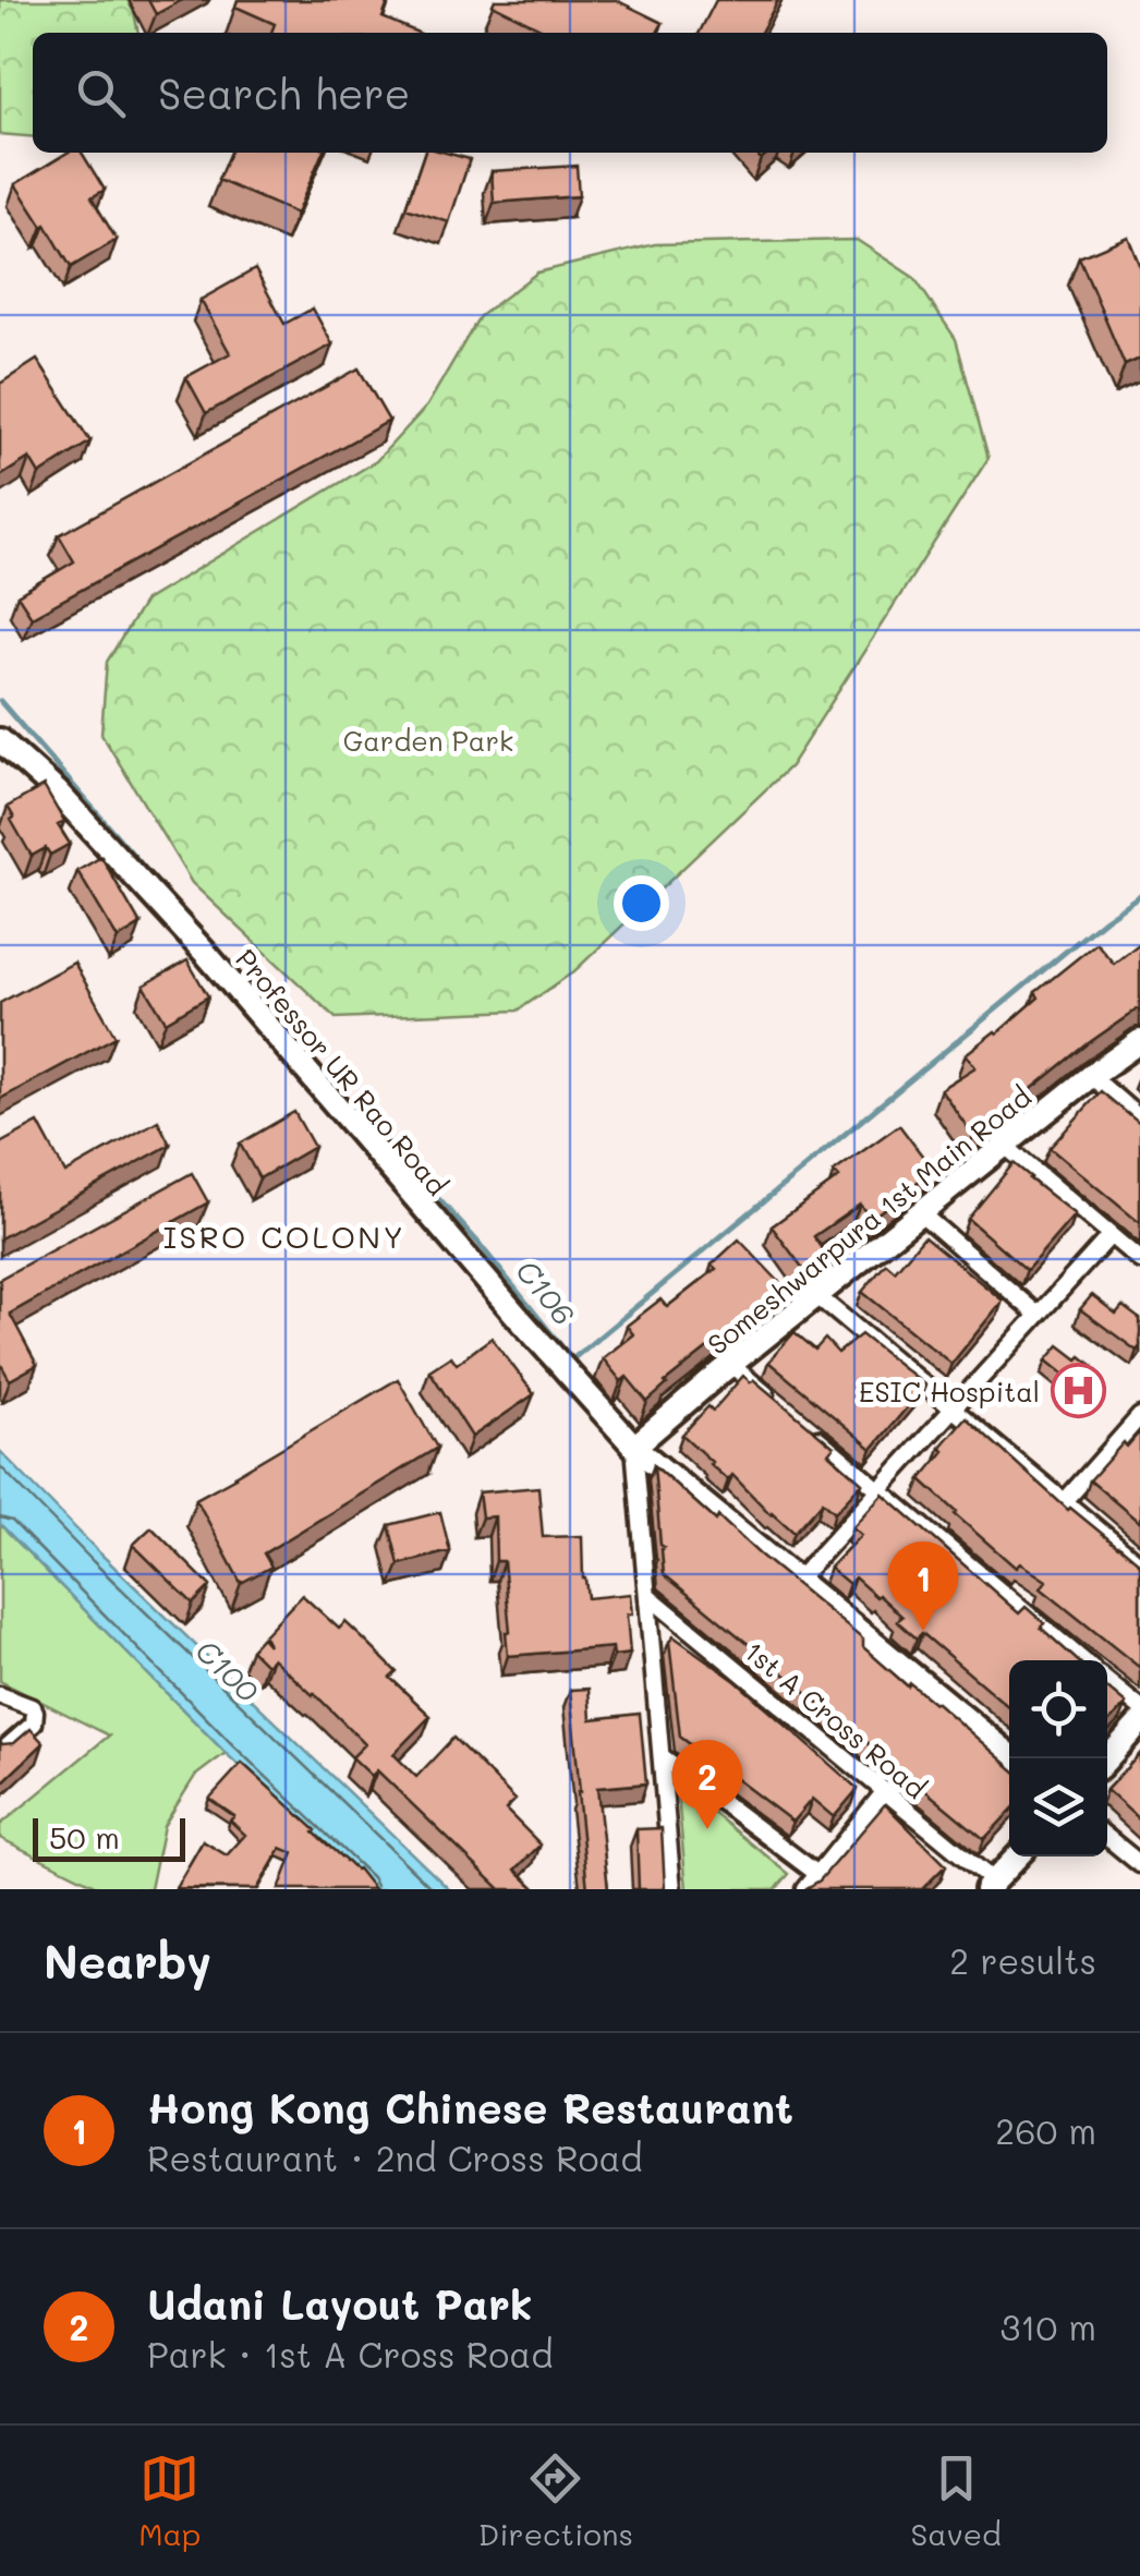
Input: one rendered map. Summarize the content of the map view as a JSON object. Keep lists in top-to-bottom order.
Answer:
{
  "streets": {
    "street": ["Professor UR Rao Road", "Someshwarpura 1st Main Road", "1st A Cross Road"]
  },
  "crossings": [
    ["Professor UR Rao Road", "Someshwarpura 1st Main Road"]
  ],
  "districts": ["ISRO COLONY"],
  "water": ["C106", "C100"],
  "parks": ["Garden Park"],
  "places": {
    "hospital": ["ESIC Hospital"]
  },
  "scale_bar": "50 m",
  "page": {
    "search": "Search here",
    "pins": ["1", "2"],
    "scale": "50 m",
    "heading": ["Nearby", "2 results"],
    "list": [
      {
        "mark": "1",
        "name": "Hong Kong Chinese Restaurant",
        "note": "Restaurant · 2nd Cross Road",
        "value": "260 m"
      },
      {
        "mark": "2",
        "name": "Udani Layout Park",
        "note": "Park · 1st A Cross Road",
        "value": "310 m"
      }
    ],
    "nav": ["Map", "Directions", "Saved"]
  }
}
